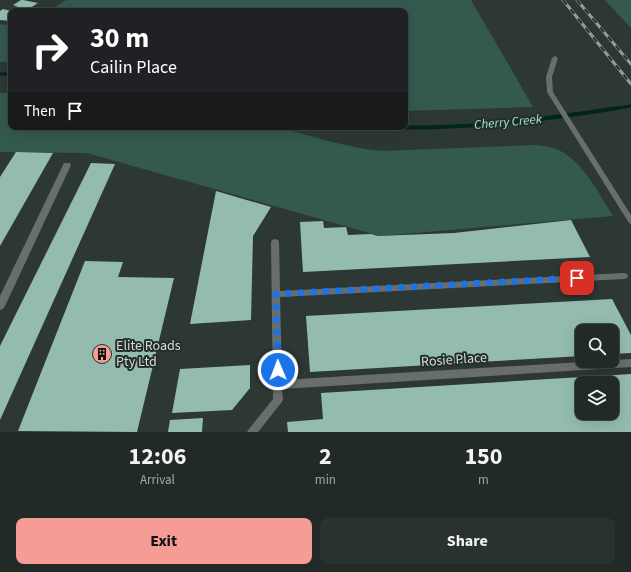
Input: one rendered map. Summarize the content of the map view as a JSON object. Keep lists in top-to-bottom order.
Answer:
{
  "streets": {
    "lane": ["Rosie Place"]
  },
  "water": ["Cherry Creek"],
  "places": {
    "building": ["Elite Roads Pty Ltd"]
  },
  "page": {
    "turn": ["30 m", "Cailin Place"],
    "then": "Then",
    "eta": [
      "12:06",
      "Arrival",
      "2",
      "min",
      "150",
      "m"
    ],
    "buttons": ["Exit", "Share"]
  }
}
